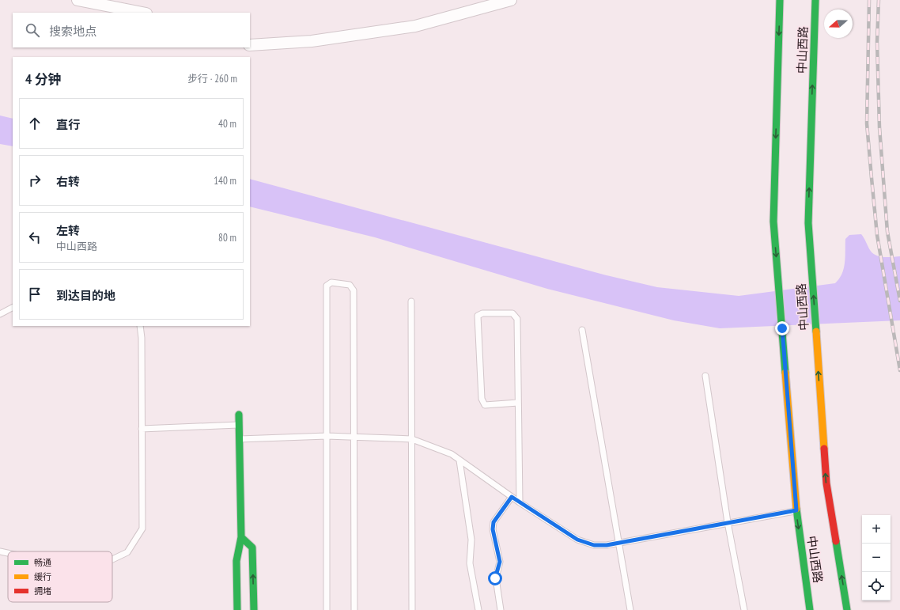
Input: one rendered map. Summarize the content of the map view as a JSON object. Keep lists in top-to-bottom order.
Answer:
{
  "streets": {
    "main road": ["中山西路"]
  },
  "legend": ["畅通", "缓行", "拥堵"],
  "north": "left",
  "page": {
    "search": "搜索地点",
    "heading": ["4 分钟", "步行 · 260 m"],
    "list": [
      ["直行", "40 m"],
      ["右转", "140 m"],
      ["左转", "中山西路", "80 m"],
      "到达目的地"
    ],
    "map_buttons": ["+", "−"]
  }
}
